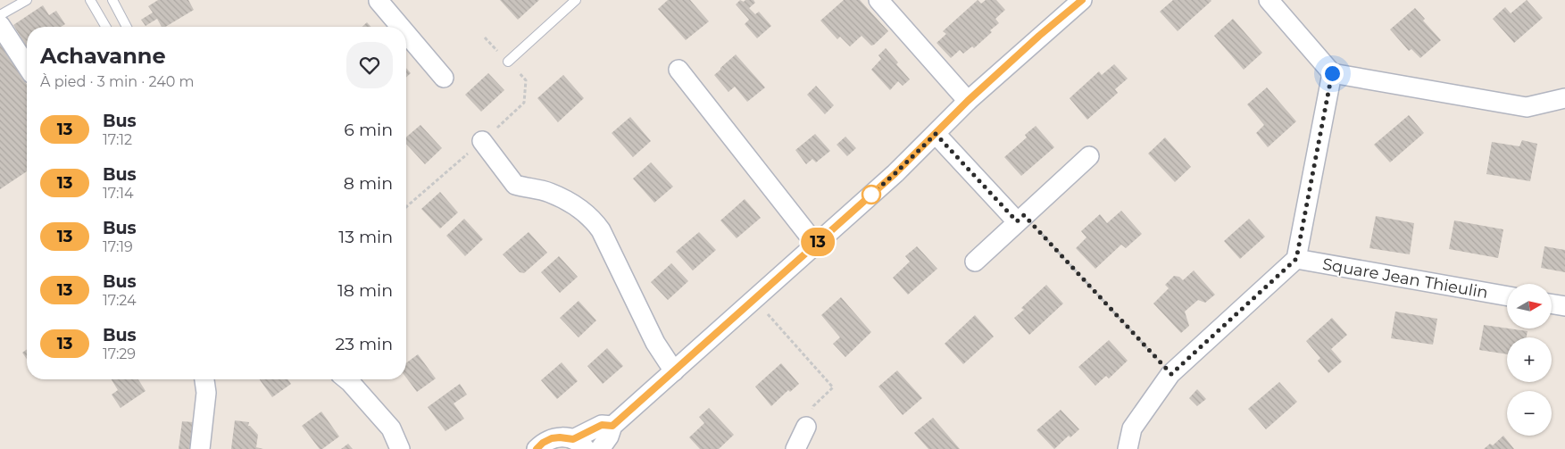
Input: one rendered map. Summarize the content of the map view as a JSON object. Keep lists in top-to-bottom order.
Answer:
{
  "streets": {
    "street": ["Square Jean Thieulin"]
  },
  "lines": ["bus line 13"],
  "north": "right",
  "page": {
    "on_map": "13",
    "heading": ["Achavanne", "À pied · 3 min · 240 m"],
    "list": [
      {
        "mark": "13",
        "name": "Bus",
        "note": "17:12",
        "value": "6 min"
      },
      {
        "mark": "13",
        "name": "Bus",
        "note": "17:14",
        "value": "8 min"
      },
      {
        "mark": "13",
        "name": "Bus",
        "note": "17:19",
        "value": "13 min"
      },
      {
        "mark": "13",
        "name": "Bus",
        "note": "17:24",
        "value": "18 min"
      },
      {
        "mark": "13",
        "name": "Bus",
        "note": "17:29",
        "value": "23 min"
      }
    ],
    "map_buttons": ["+", "−"]
  }
}
